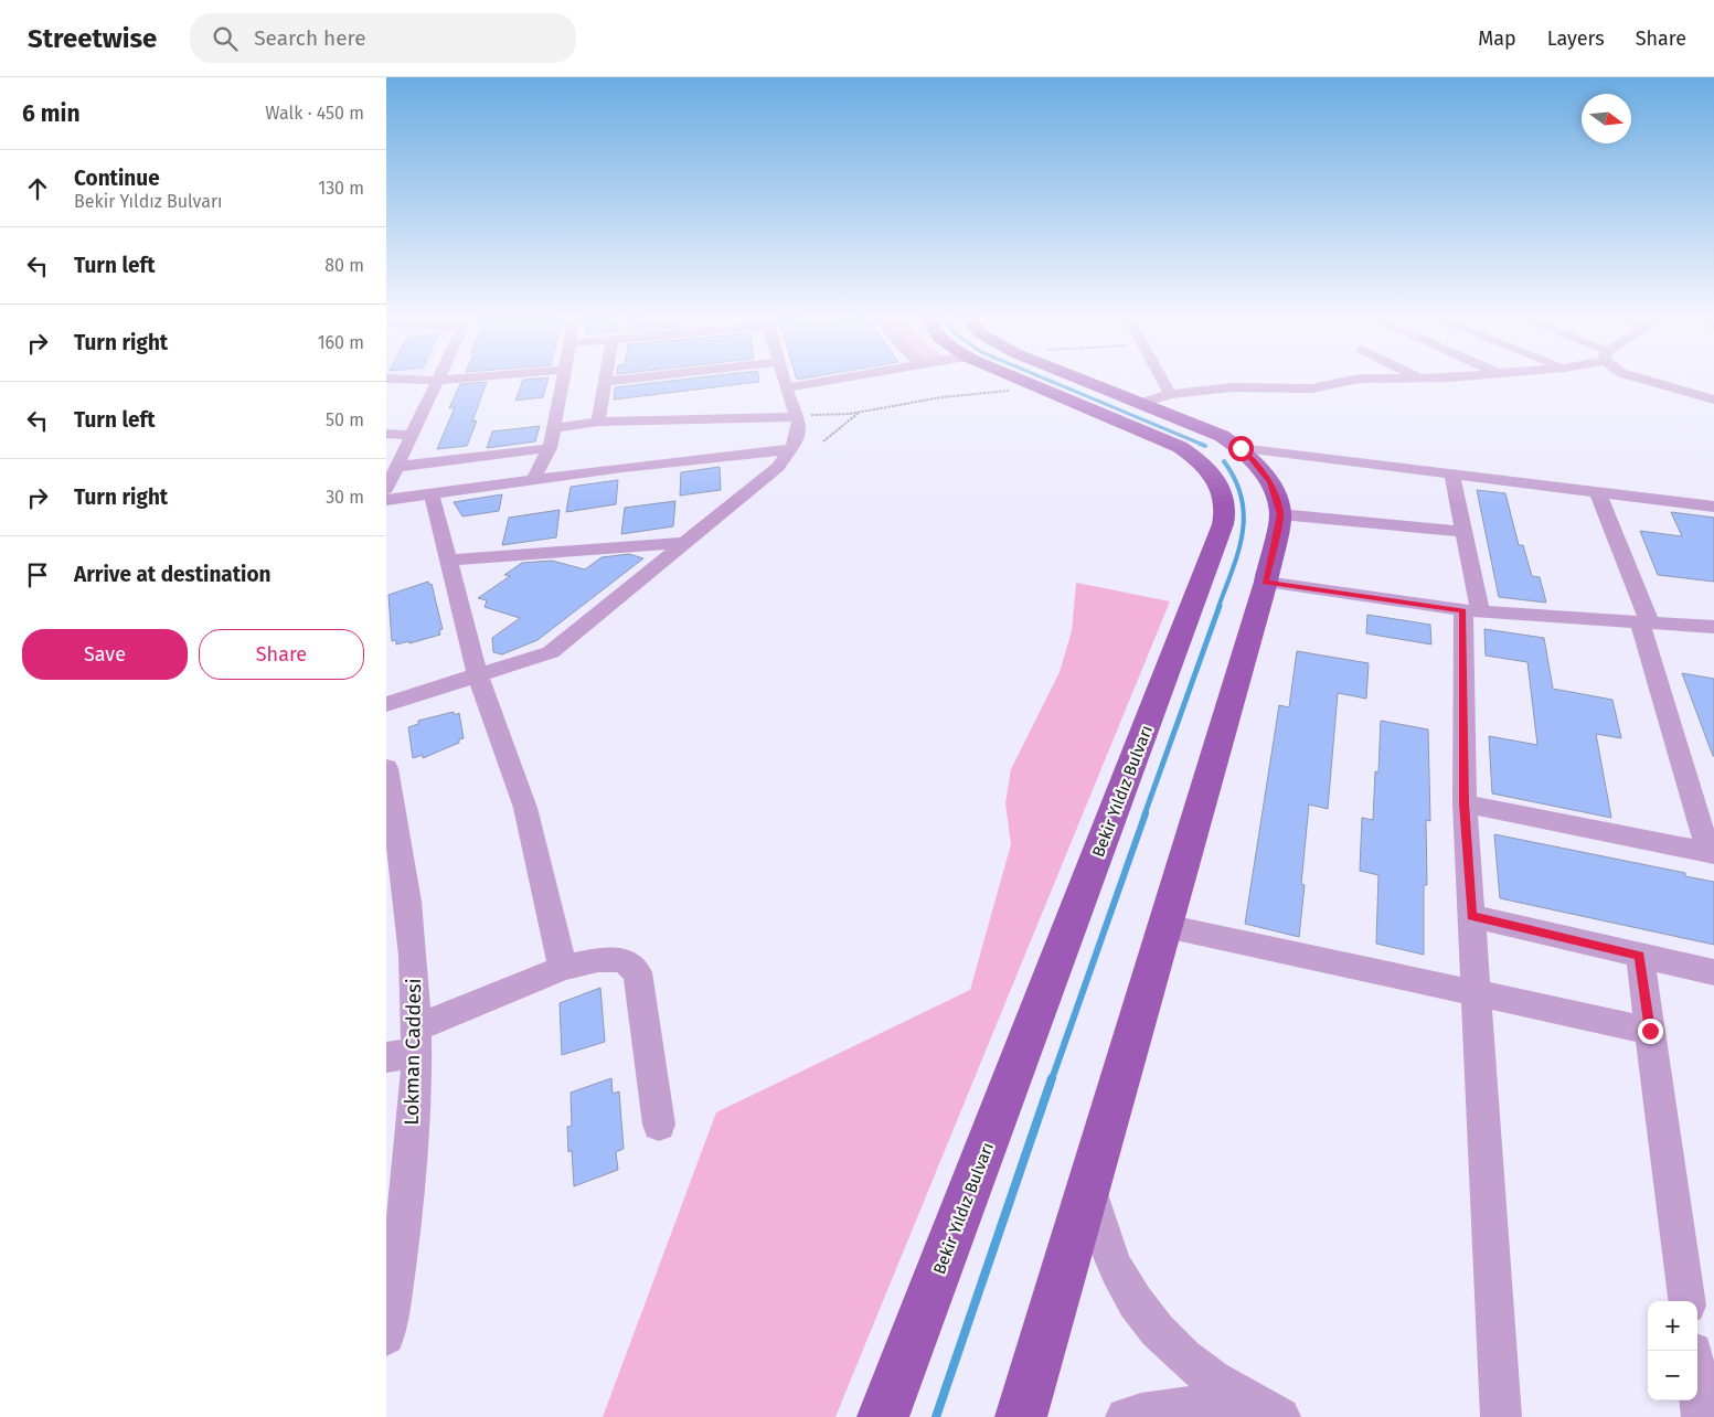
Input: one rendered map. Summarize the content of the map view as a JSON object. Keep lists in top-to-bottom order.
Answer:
{
  "streets": {
    "main road": ["Bekir Yıldız Bulvarı"],
    "street": ["Lokman Caddesi"]
  },
  "north": "right",
  "page": {
    "header": "Streetwise",
    "search": "Search here",
    "nav": ["Map", "Layers", "Share"],
    "heading": ["6 min", "Walk · 450 m"],
    "list": [
      ["Continue", "Bekir Yıldız Bulvarı", "130 m"],
      ["Turn left", "80 m"],
      ["Turn right", "160 m"],
      ["Turn left", "50 m"],
      ["Turn right", "30 m"],
      "Arrive at destination"
    ],
    "buttons": ["Save", "Share"],
    "map_buttons": ["+", "−"]
  }
}
